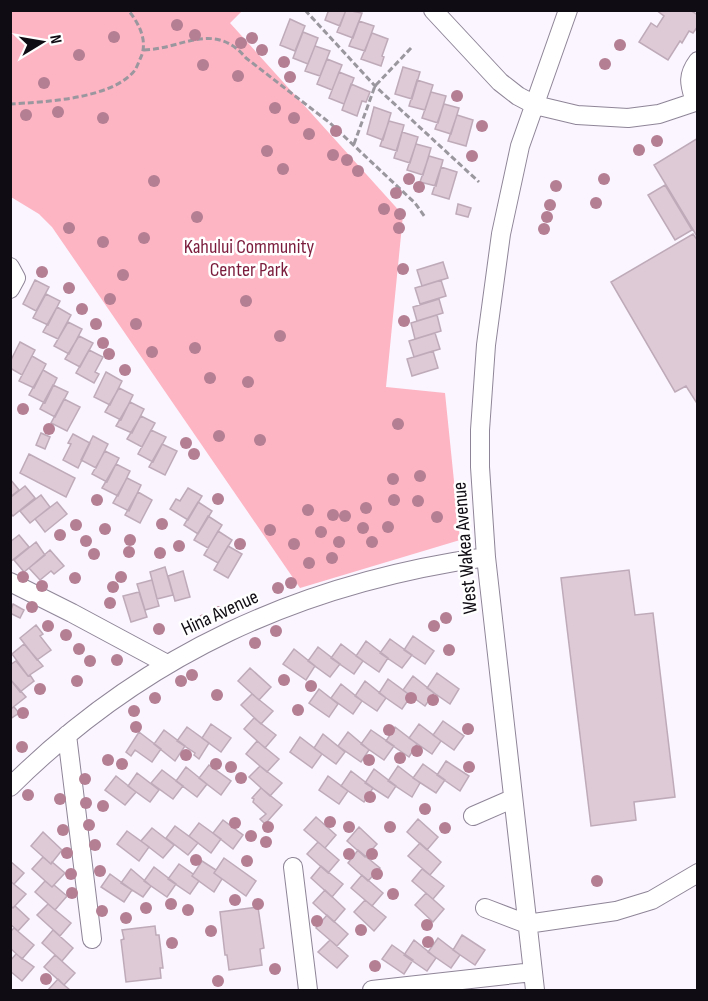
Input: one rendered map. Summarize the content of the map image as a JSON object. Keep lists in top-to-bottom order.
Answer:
{
  "streets": {
    "street": ["West Wakea Avenue", "Hina Avenue"]
  },
  "crossings": [
    ["West Wakea Avenue", "Hina Avenue"]
  ],
  "parks": ["Kahului Community Center Park"],
  "north": "right"
}
